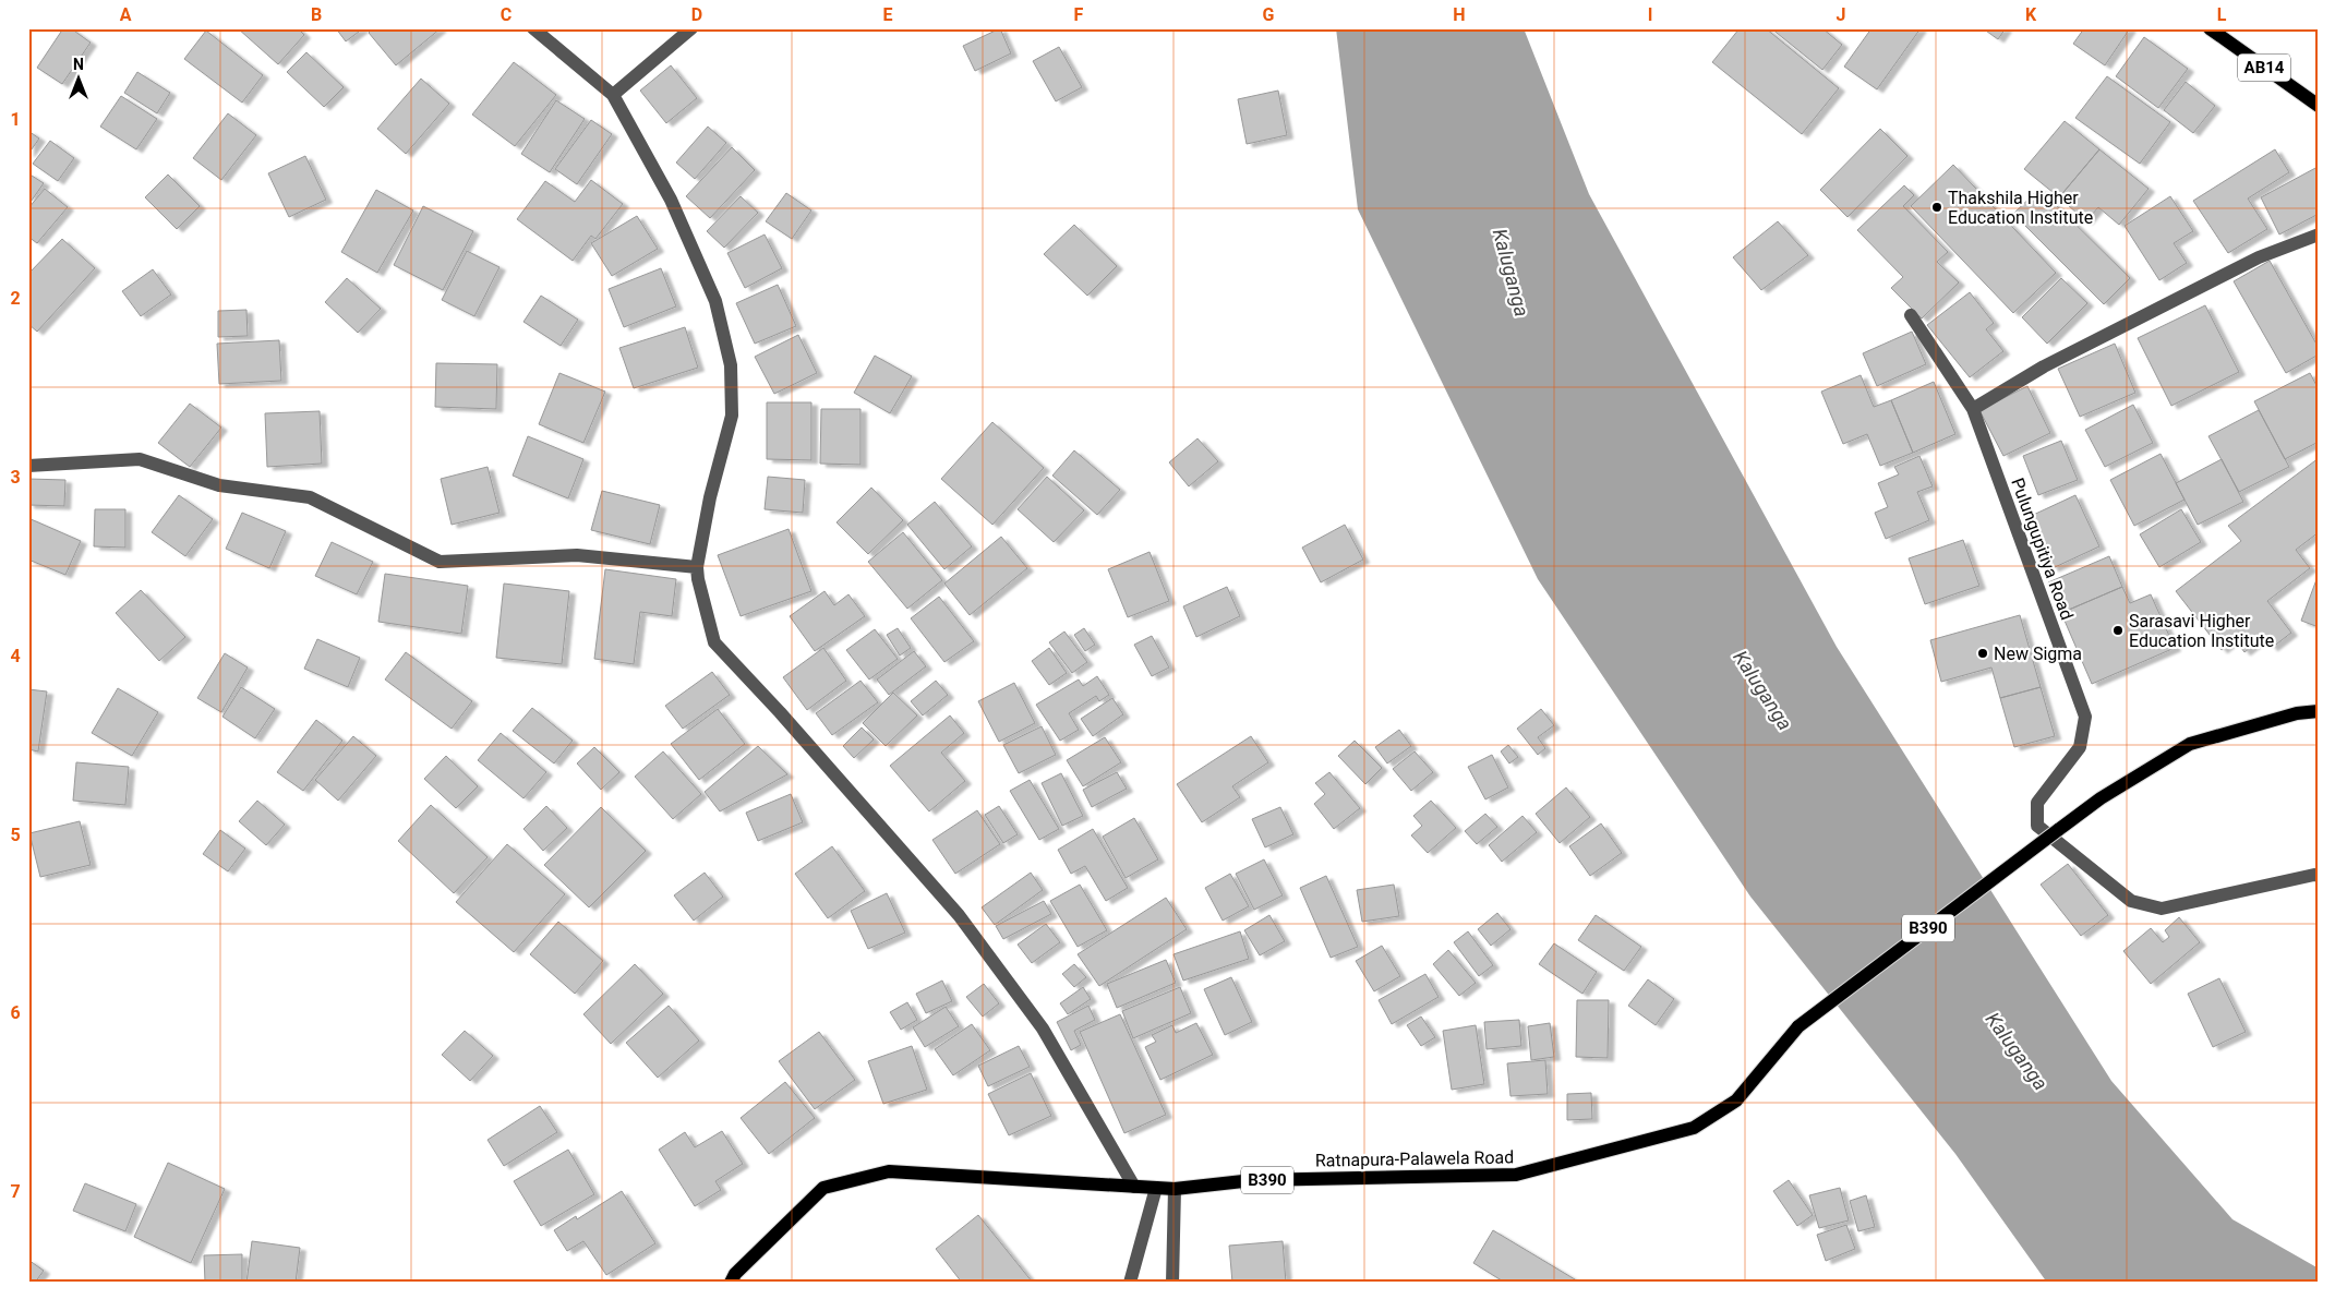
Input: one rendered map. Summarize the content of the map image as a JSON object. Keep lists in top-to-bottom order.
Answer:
{
  "streets": {
    "main road": ["AB14", "B390", "Ratnapura-Palawela Road"],
    "street": ["Pulungupitiya Road"]
  },
  "water": ["Kaluganga"],
  "places": ["Thakshila Higher Education Institute", "Sarasavi Higher Education Institute", "New Sigma"],
  "north": "top",
  "grid": {
    "columns": [
      "A",
      "B",
      "C",
      "D",
      "E",
      "F",
      "G",
      "H",
      "I",
      "J",
      "K",
      "L"
    ],
    "rows": [
      "1",
      "2",
      "3",
      "4",
      "5",
      "6",
      "7"
    ]
  }
}
